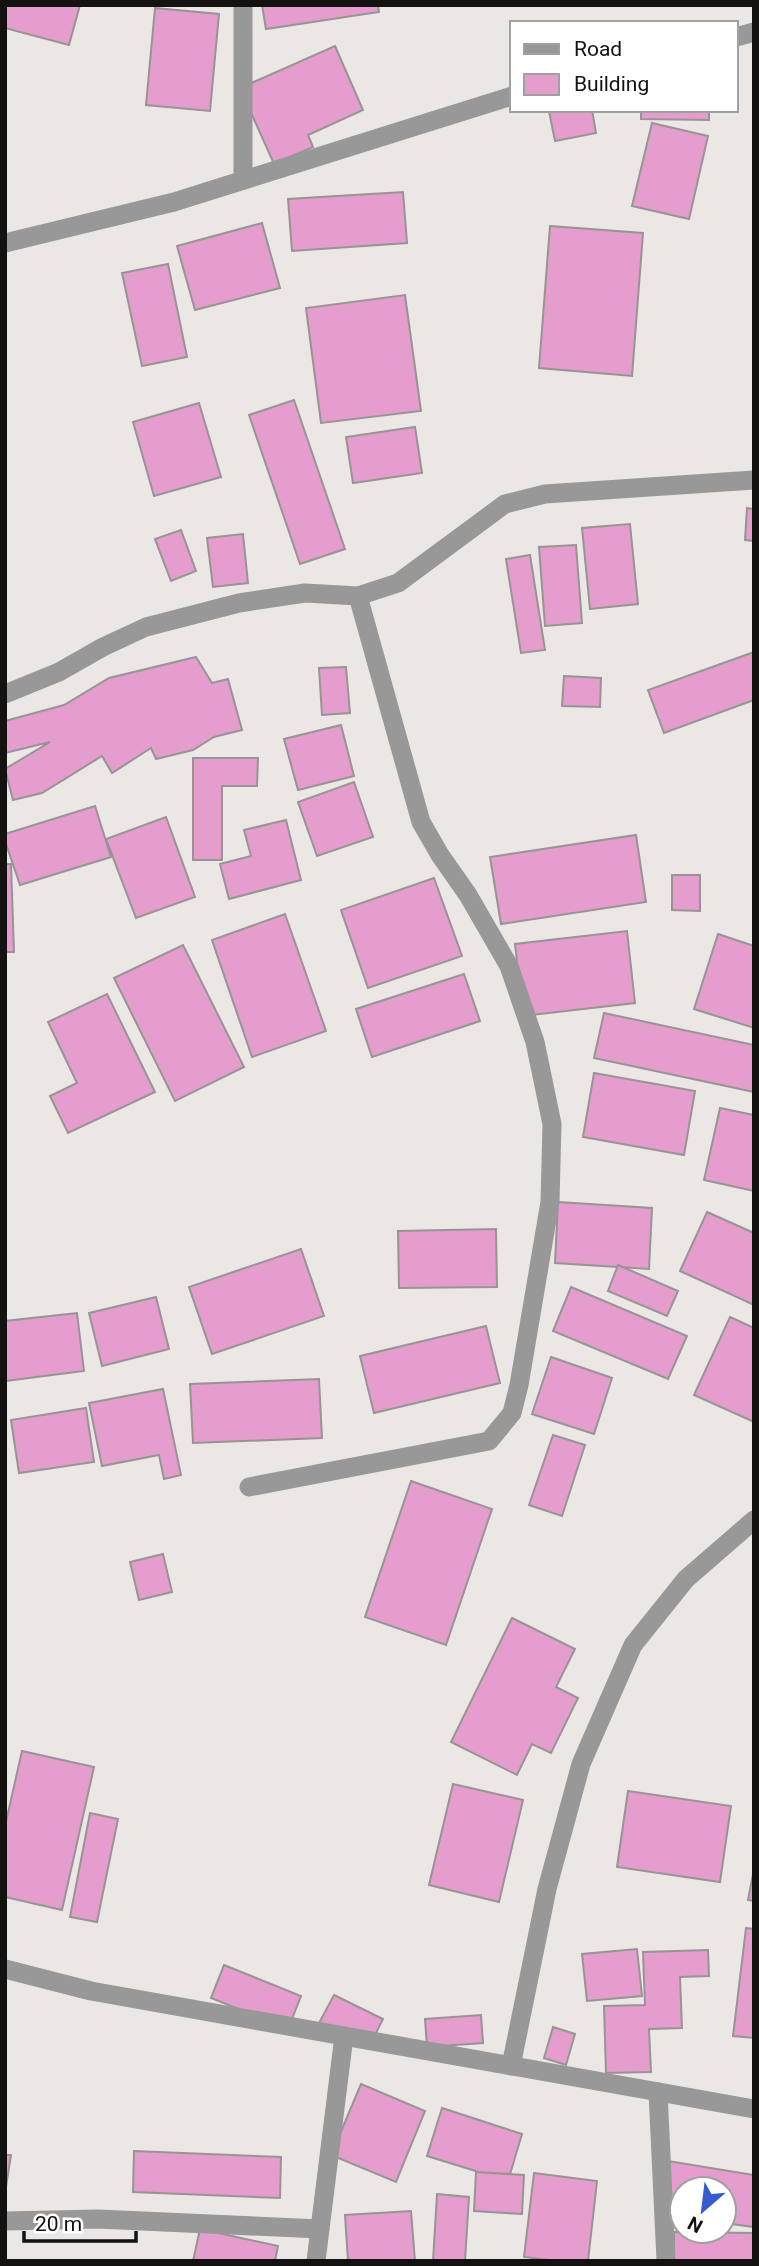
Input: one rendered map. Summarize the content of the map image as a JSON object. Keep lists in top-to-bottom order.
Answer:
{
  "legend": ["Road", "Building"],
  "scale_bar": "20 m",
  "north": "bottom left"
}
